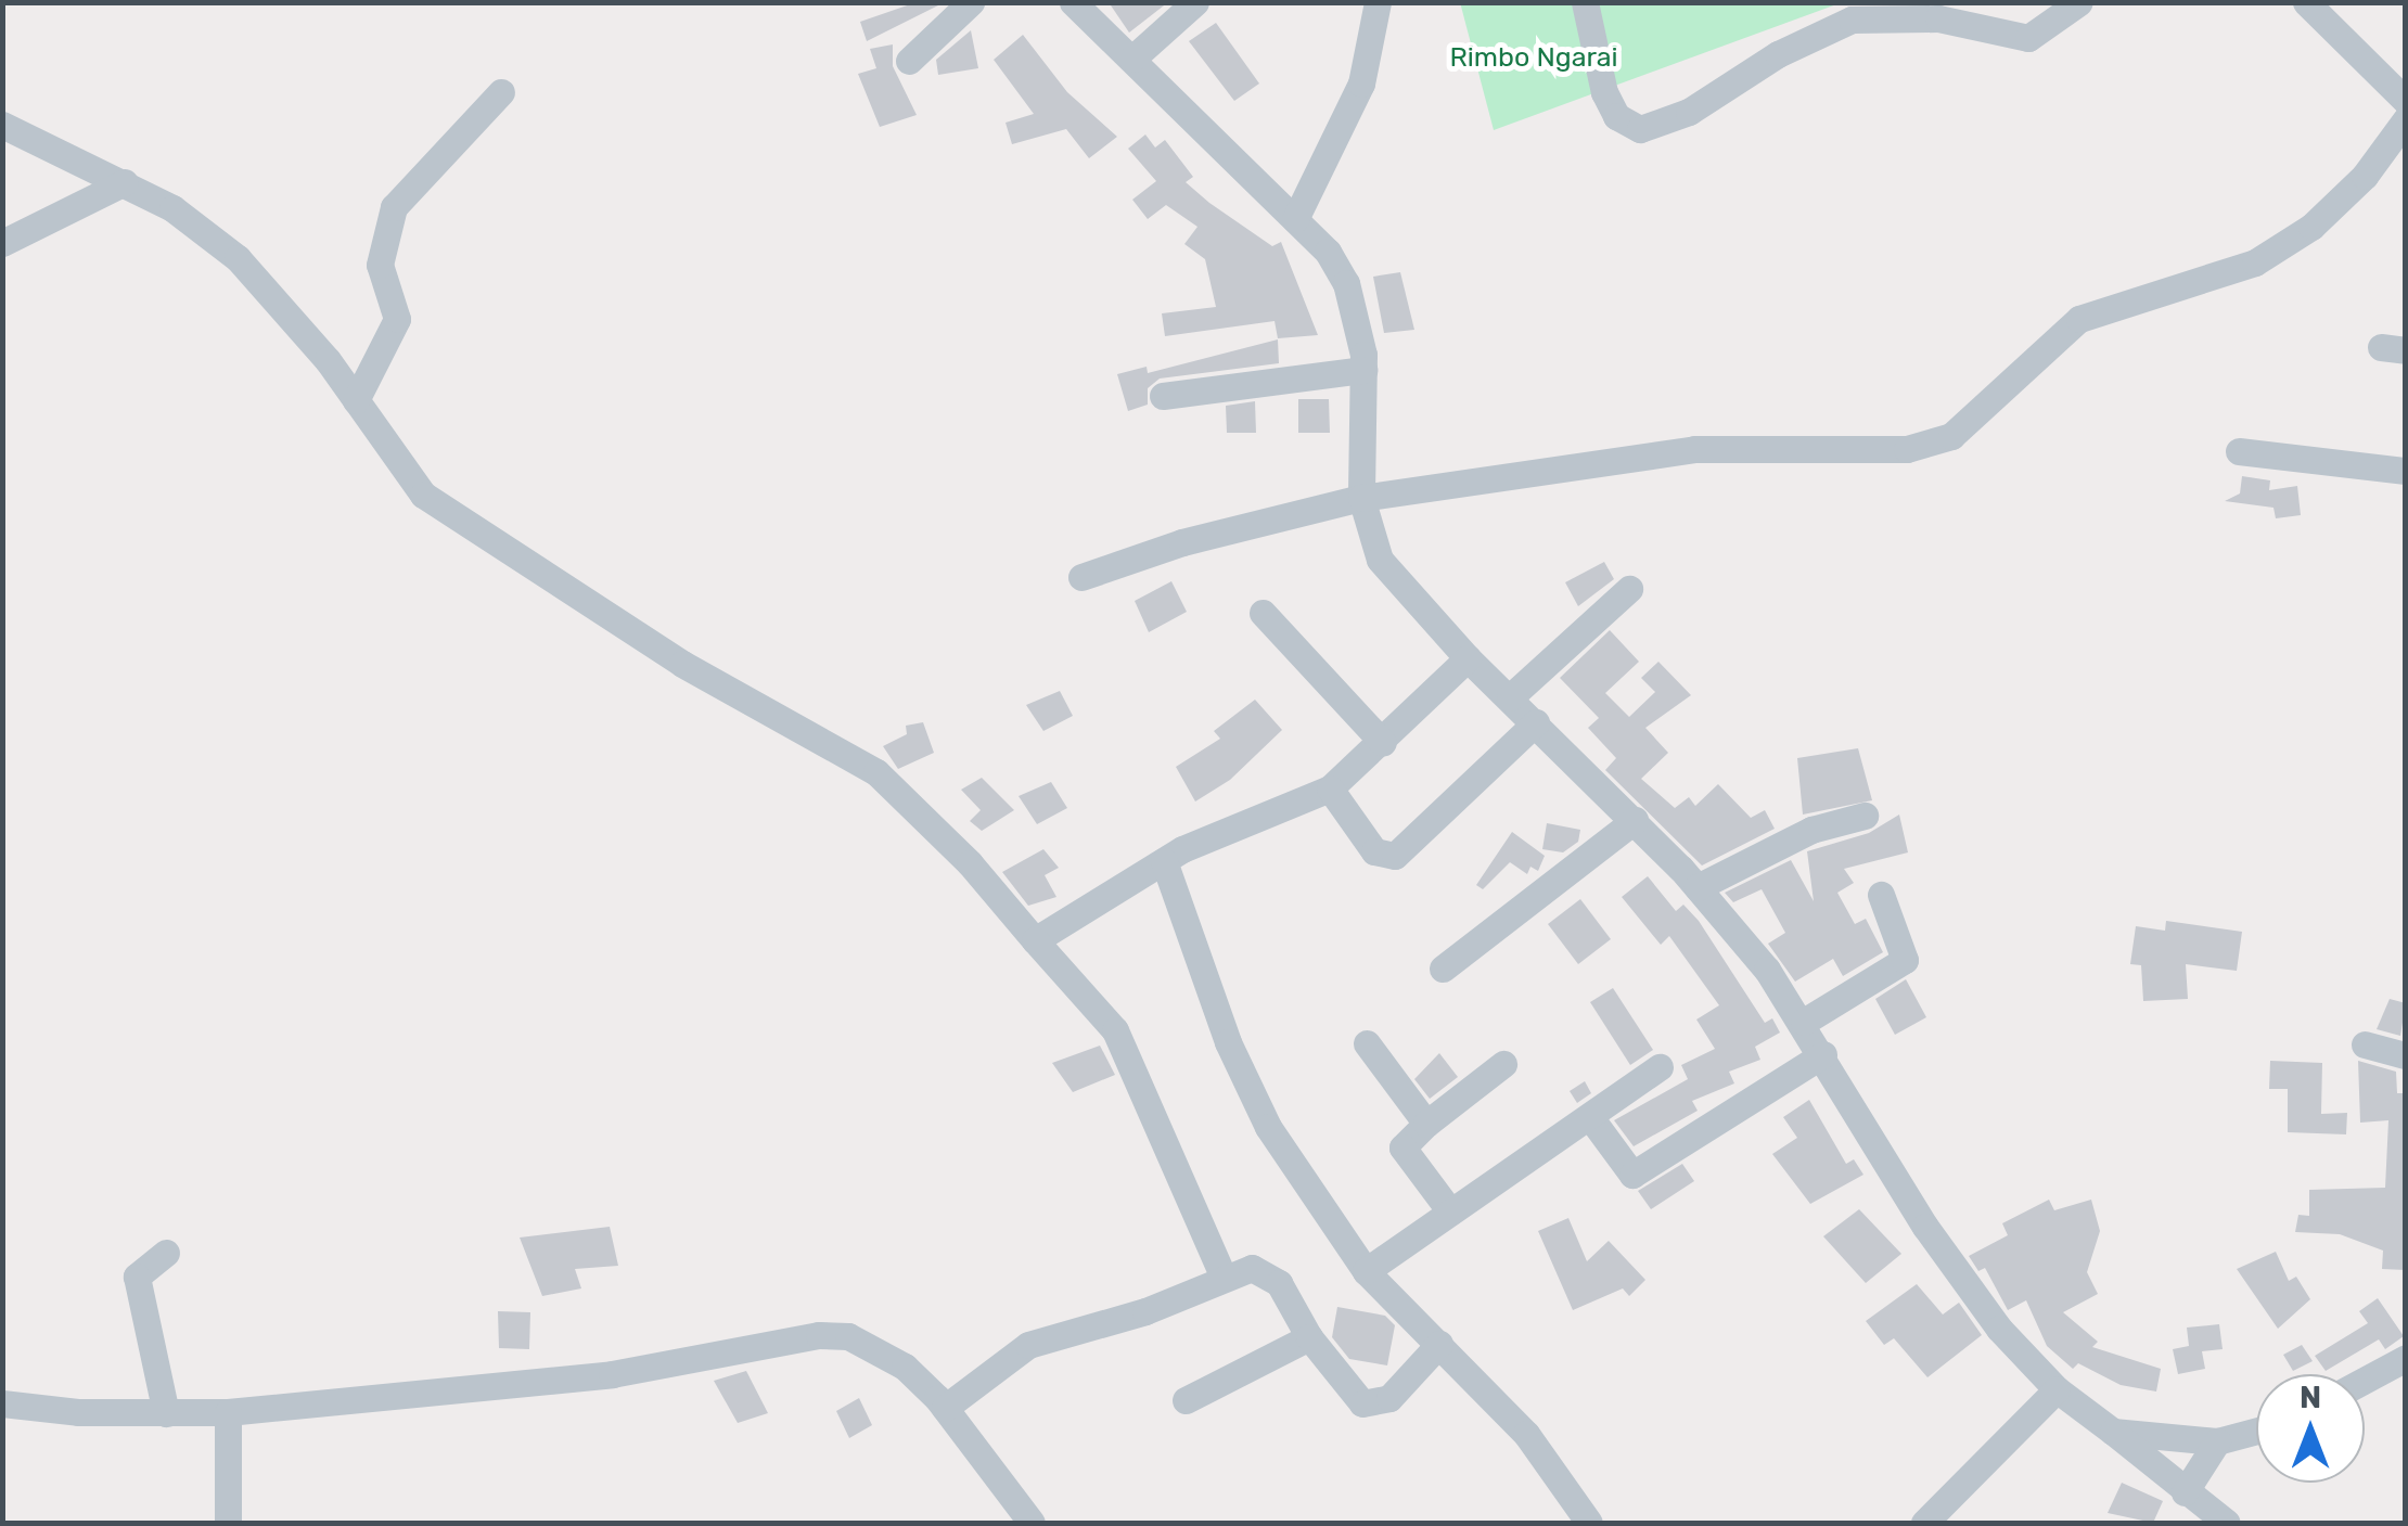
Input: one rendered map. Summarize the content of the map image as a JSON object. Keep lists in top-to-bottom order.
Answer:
{
  "parks": ["Rimbo Ngarai"],
  "north": "top"
}
